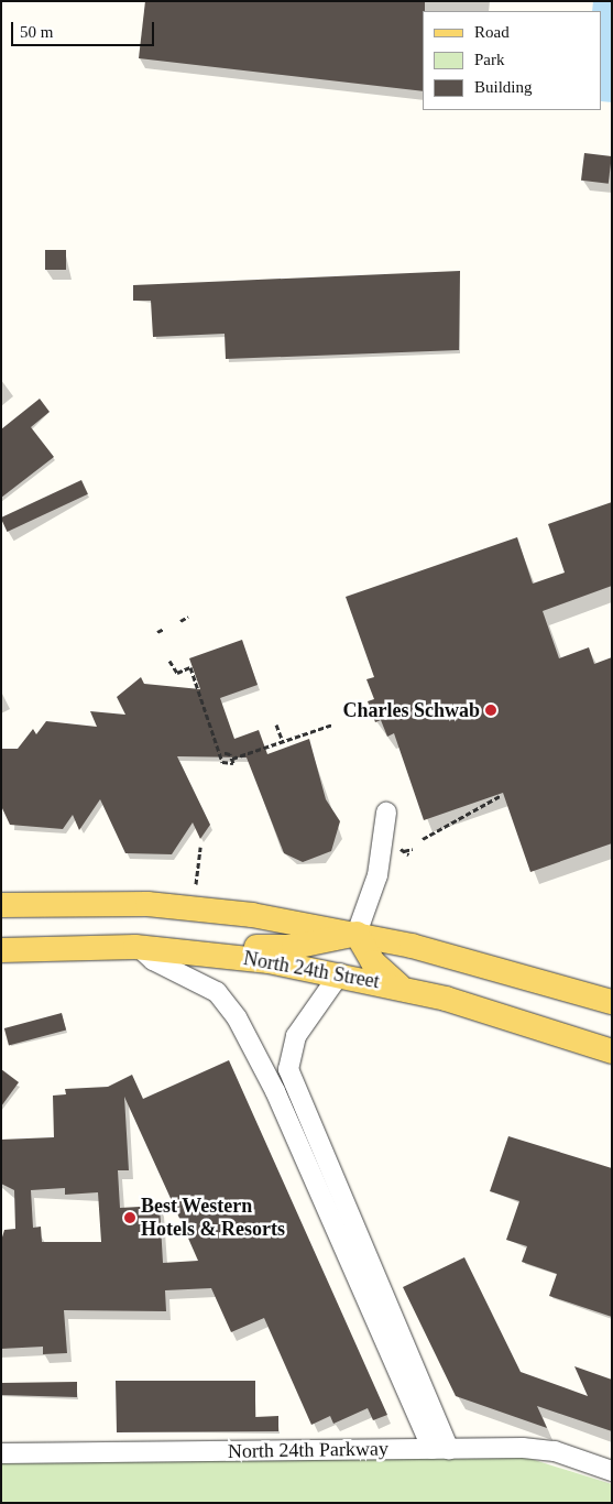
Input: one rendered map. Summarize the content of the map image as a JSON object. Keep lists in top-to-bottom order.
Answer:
{
  "streets": {
    "main road": ["North 24th Street"],
    "street": ["North 24th Parkway"]
  },
  "places": ["Charles Schwab", "Best Western Hotels & Resorts"],
  "legend": ["Road", "Park", "Building"],
  "scale_bar": "50 m"
}
